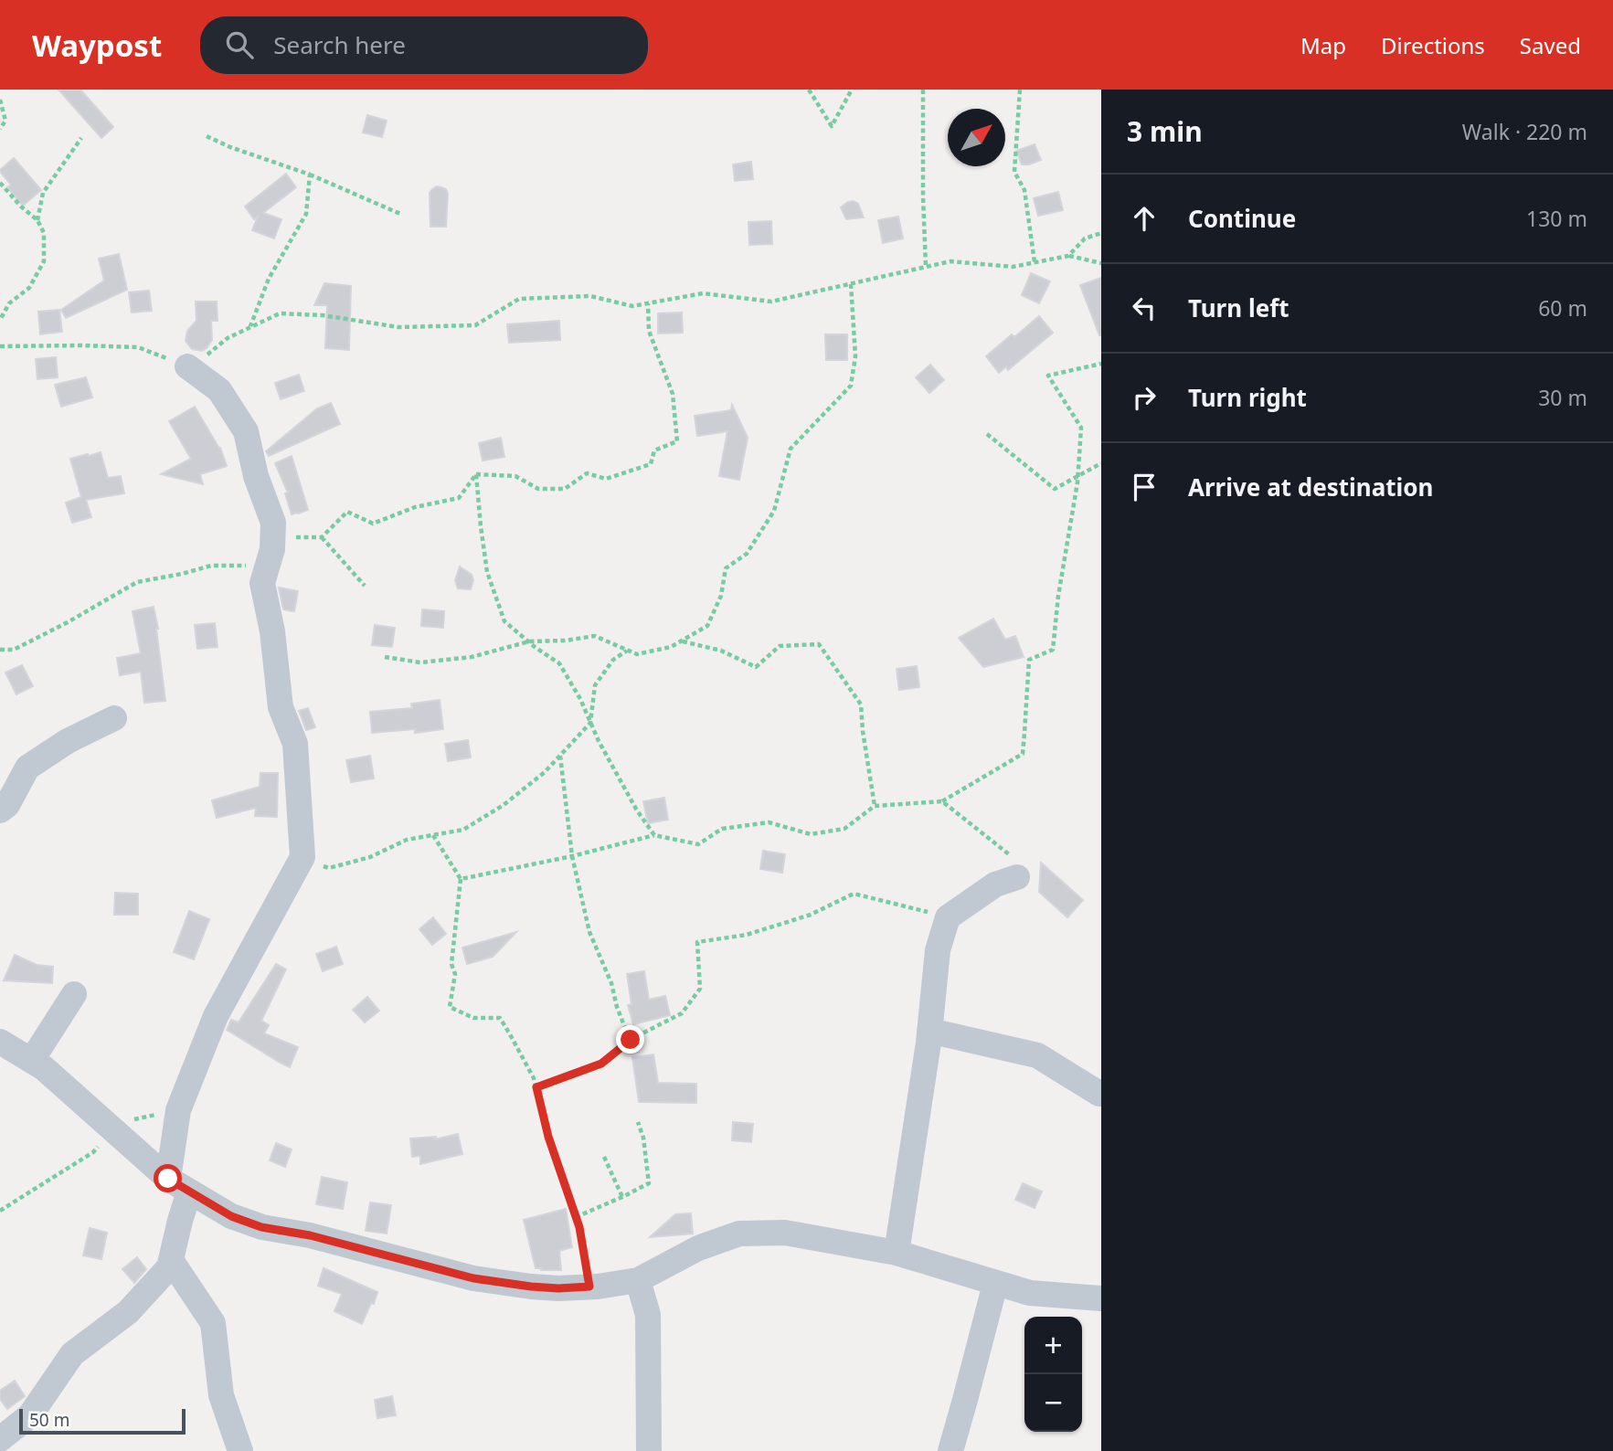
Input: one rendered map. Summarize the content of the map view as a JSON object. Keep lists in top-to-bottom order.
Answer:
{
  "scale_bar": "50 m",
  "north": "top right",
  "page": {
    "header": "Waypost",
    "search": "Search here",
    "nav": ["Map", "Directions", "Saved"],
    "heading": ["3 min", "Walk · 220 m"],
    "list": [
      ["Continue", "130 m"],
      ["Turn left", "60 m"],
      ["Turn right", "30 m"],
      "Arrive at destination"
    ],
    "map_buttons": ["+", "−"],
    "scale": "50 m"
  }
}
